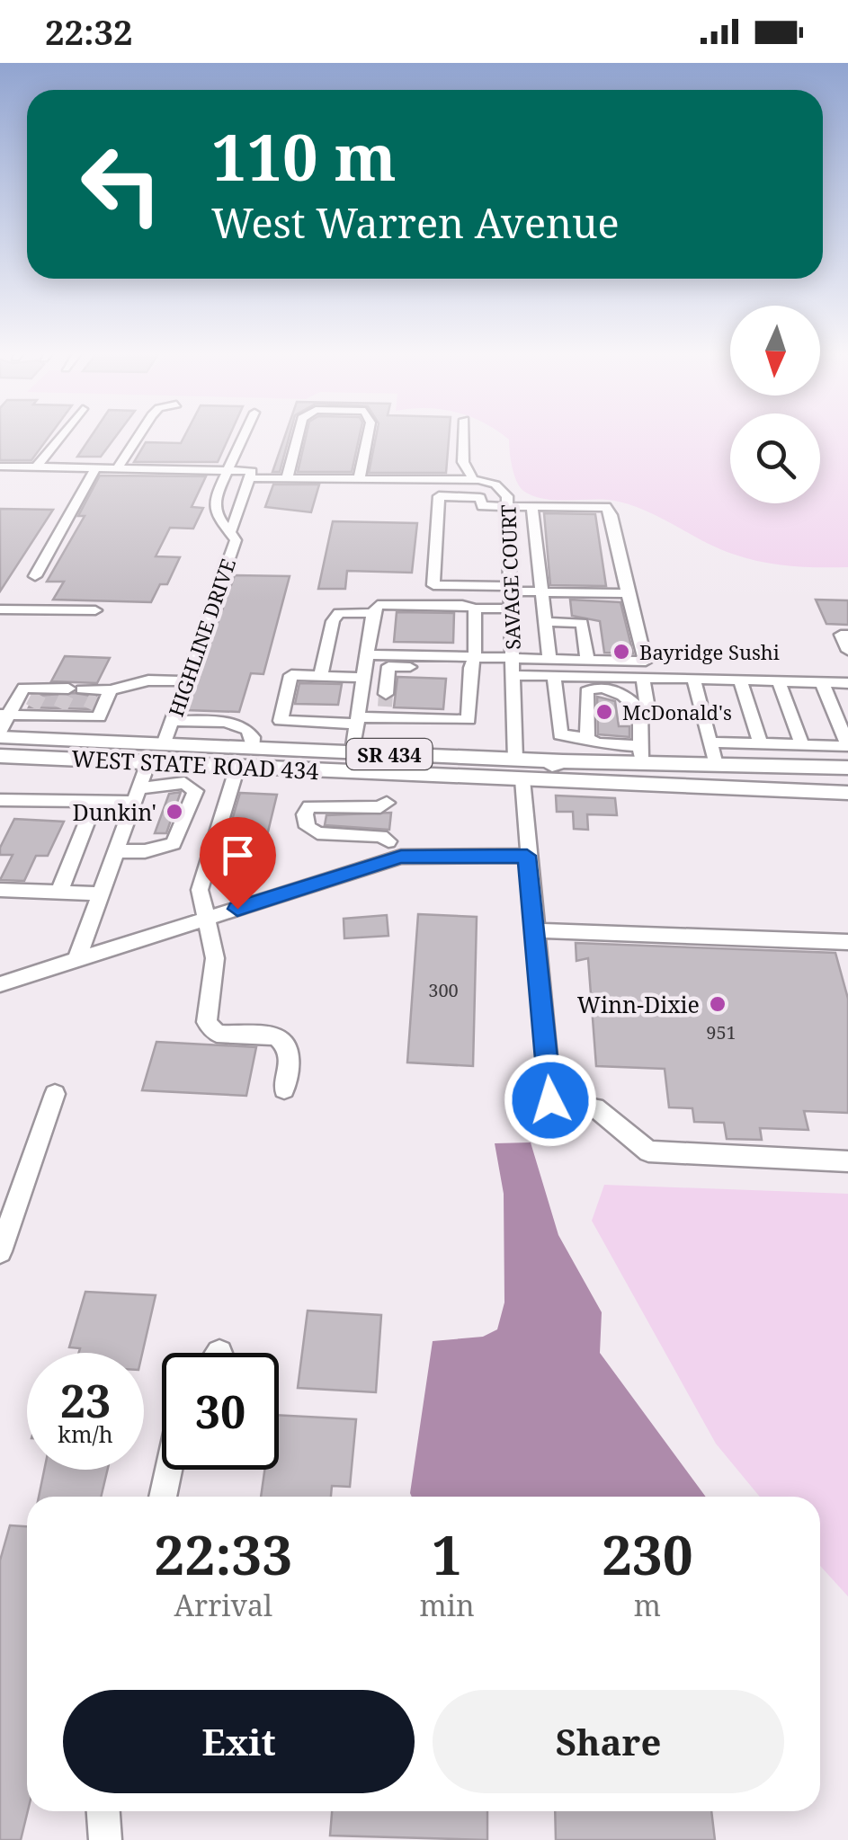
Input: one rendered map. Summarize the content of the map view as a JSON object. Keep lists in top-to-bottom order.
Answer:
{
  "streets": {
    "main road": ["SR 434", "WEST STATE ROAD 434"],
    "street": ["SAVAGE COURT", "HIGHLINE DRIVE"]
  },
  "crossings": [
    ["SAVAGE COURT", "HIGHLINE DRIVE"],
    ["SAVAGE COURT", "WEST STATE ROAD 434"],
    ["HIGHLINE DRIVE", "WEST STATE ROAD 434"],
    ["SR 434", "WEST STATE ROAD 434"]
  ],
  "places": [
    "Bayridge Sushi",
    "McDonald's",
    "Dunkin'",
    "Winn-Dixie"
  ],
  "house_numbers": ["300", "951"],
  "north": "bottom",
  "page": {
    "status": "22:32",
    "turn": ["110 m", "West Warren Avenue"],
    "speed": "23 km/h",
    "limit": "30",
    "eta": [
      "22:33",
      "Arrival",
      "1",
      "min",
      "230",
      "m"
    ],
    "buttons": ["Exit", "Share"]
  }
}
